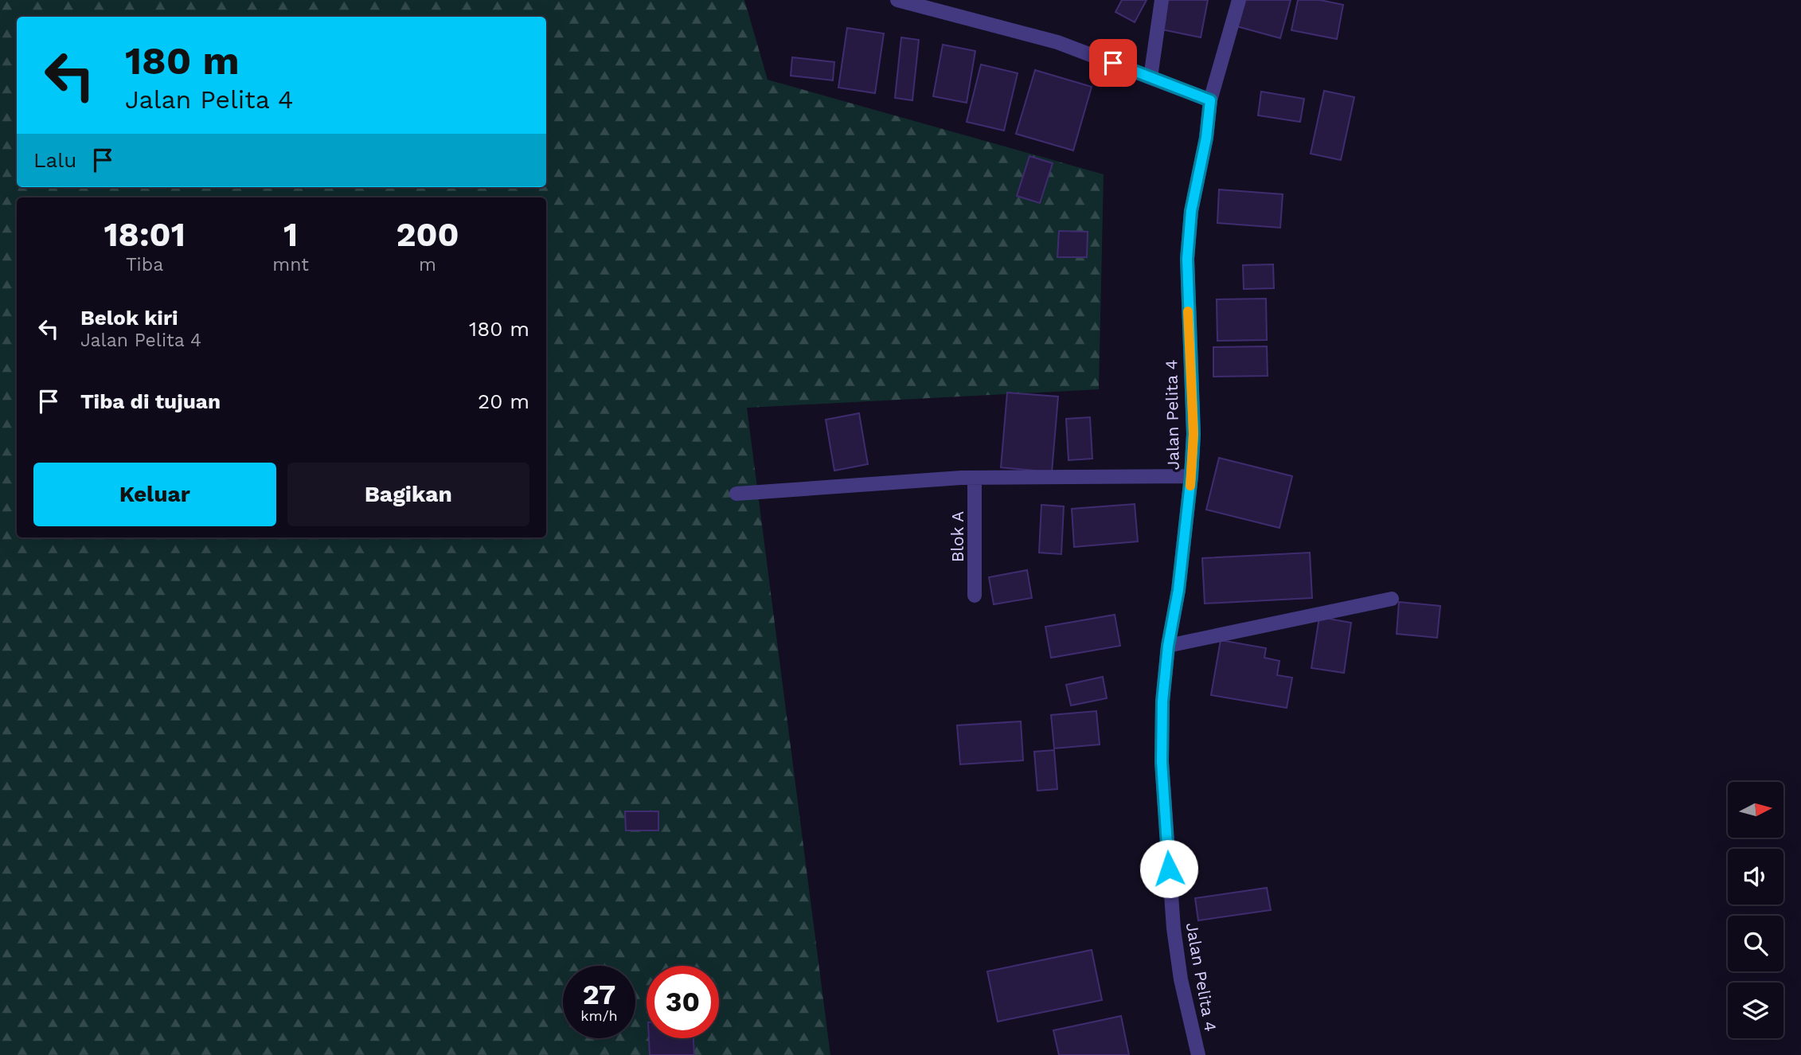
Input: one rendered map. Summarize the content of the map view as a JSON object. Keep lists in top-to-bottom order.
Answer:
{
  "streets": {
    "street": ["Jalan Pelita 4", "Blok A"]
  },
  "north": "right",
  "page": {
    "turn": ["180 m", "Jalan Pelita 4"],
    "then": "Lalu",
    "eta": [
      "18:01",
      "Tiba",
      "1",
      "mnt",
      "200",
      "m"
    ],
    "list": [
      {
        "name": "Belok kiri",
        "note": "Jalan Pelita 4",
        "value": "180 m"
      },
      {
        "name": "Tiba di tujuan",
        "value": "20 m"
      }
    ],
    "buttons": ["Keluar", "Bagikan"],
    "speed": "27 km/h",
    "limit": "30"
  }
}
